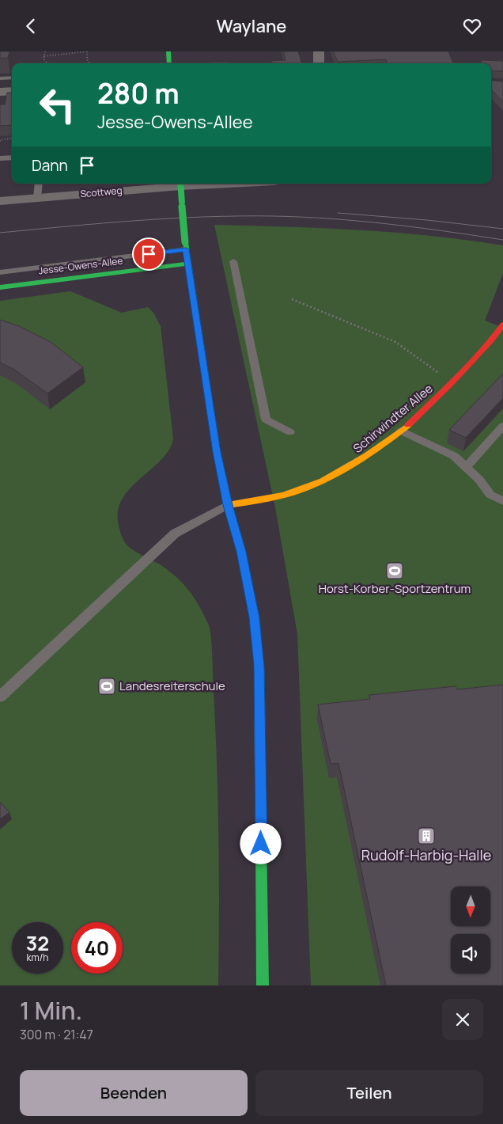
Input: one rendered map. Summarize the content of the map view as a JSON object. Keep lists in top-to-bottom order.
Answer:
{
  "streets": {
    "street": ["Scottweg", "Jesse-Owens-Allee", "Schirwindter Allee"]
  },
  "places": {
    "sports": ["Horst-Korber-Sportzentrum", "Landesreiterschule"],
    "building": ["Rudolf-Harbig-Halle"]
  },
  "north": "bottom",
  "page": {
    "header": "Waylane",
    "turn": ["280 m", "Jesse-Owens-Allee"],
    "then": "Dann",
    "speed": "32 km/h",
    "limit": "40",
    "heading": ["1 Min.", "300 m · 21:47"],
    "buttons": ["Beenden", "Teilen"]
  }
}
